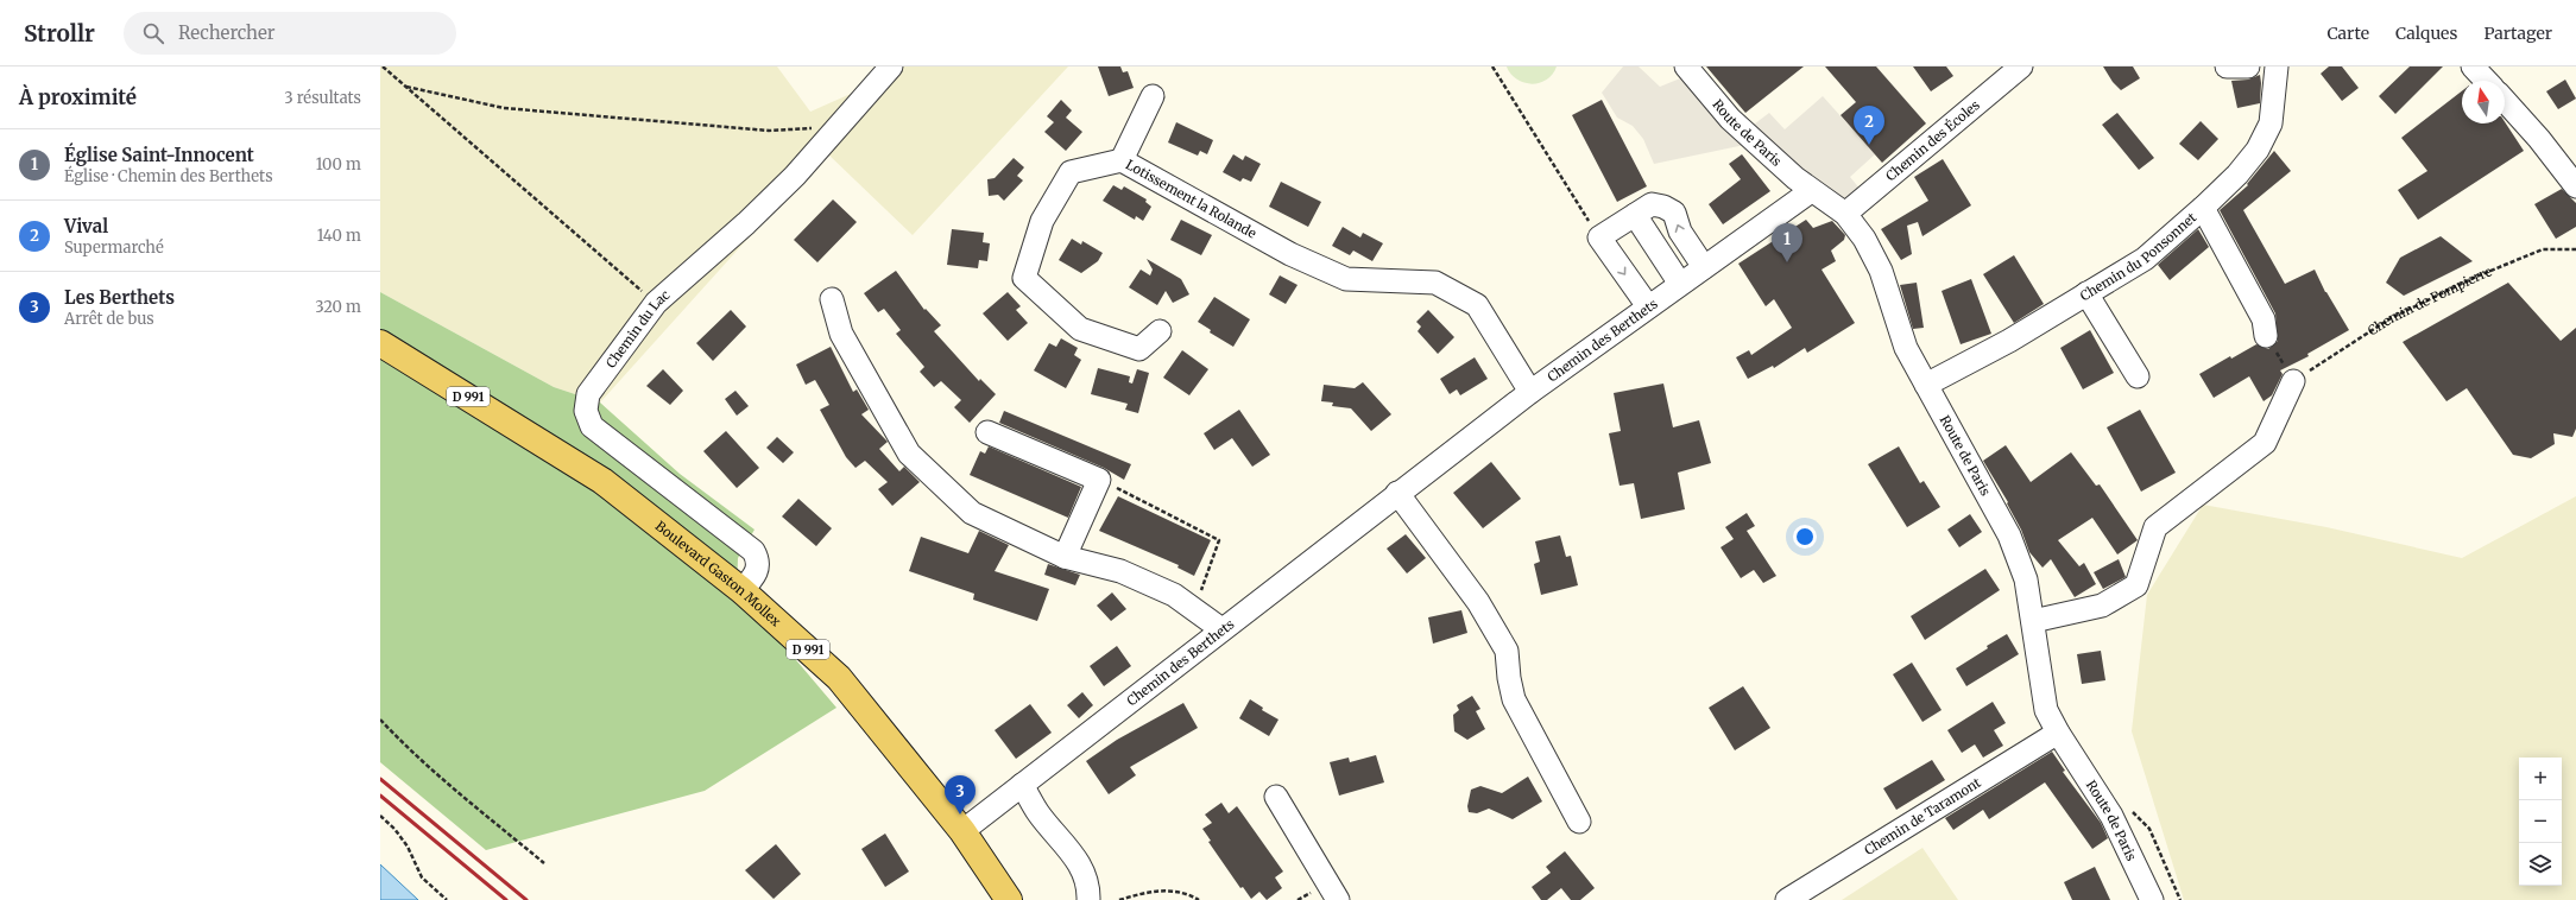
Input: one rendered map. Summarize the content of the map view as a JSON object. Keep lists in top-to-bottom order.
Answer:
{
  "streets": {
    "main road": ["D 991", "Boulevard Gaston Mollex"],
    "street": [
      "Route de Paris",
      "Chemin des Écoles",
      "Lotissement la Rolande",
      "Chemin du Ponsonnet",
      "Chemin du Lac",
      "Chemin des Berthets",
      "Chemin de Taramont"
    ],
    "path": ["Chemin de Pompierre"]
  },
  "crossings": [
    ["Route de Paris", "Chemin des Écoles"],
    ["Route de Paris", "Chemin du Ponsonnet"],
    ["Route de Paris", "Chemin des Berthets"],
    ["Route de Paris", "Chemin de Taramont"],
    ["Lotissement la Rolande", "Chemin des Berthets"],
    ["Chemin du Lac", "Boulevard Gaston Mollex"],
    ["Chemin des Berthets", "Boulevard Gaston Mollex"]
  ],
  "north": "top",
  "page": {
    "header": "Strollr",
    "search": "Rechercher",
    "nav": ["Carte", "Calques", "Partager"],
    "heading": ["À proximité", "3 résultats"],
    "pins": ["2", "1", "3"],
    "list": [
      {
        "mark": "1",
        "name": "Église Saint-Innocent",
        "note": "Église · Chemin des Berthets",
        "value": "100 m"
      },
      {
        "mark": "2",
        "name": "Vival",
        "note": "Supermarché",
        "value": "140 m"
      },
      {
        "mark": "3",
        "name": "Les Berthets",
        "note": "Arrêt de bus",
        "value": "320 m"
      }
    ],
    "map_buttons": ["+", "−"]
  }
}
